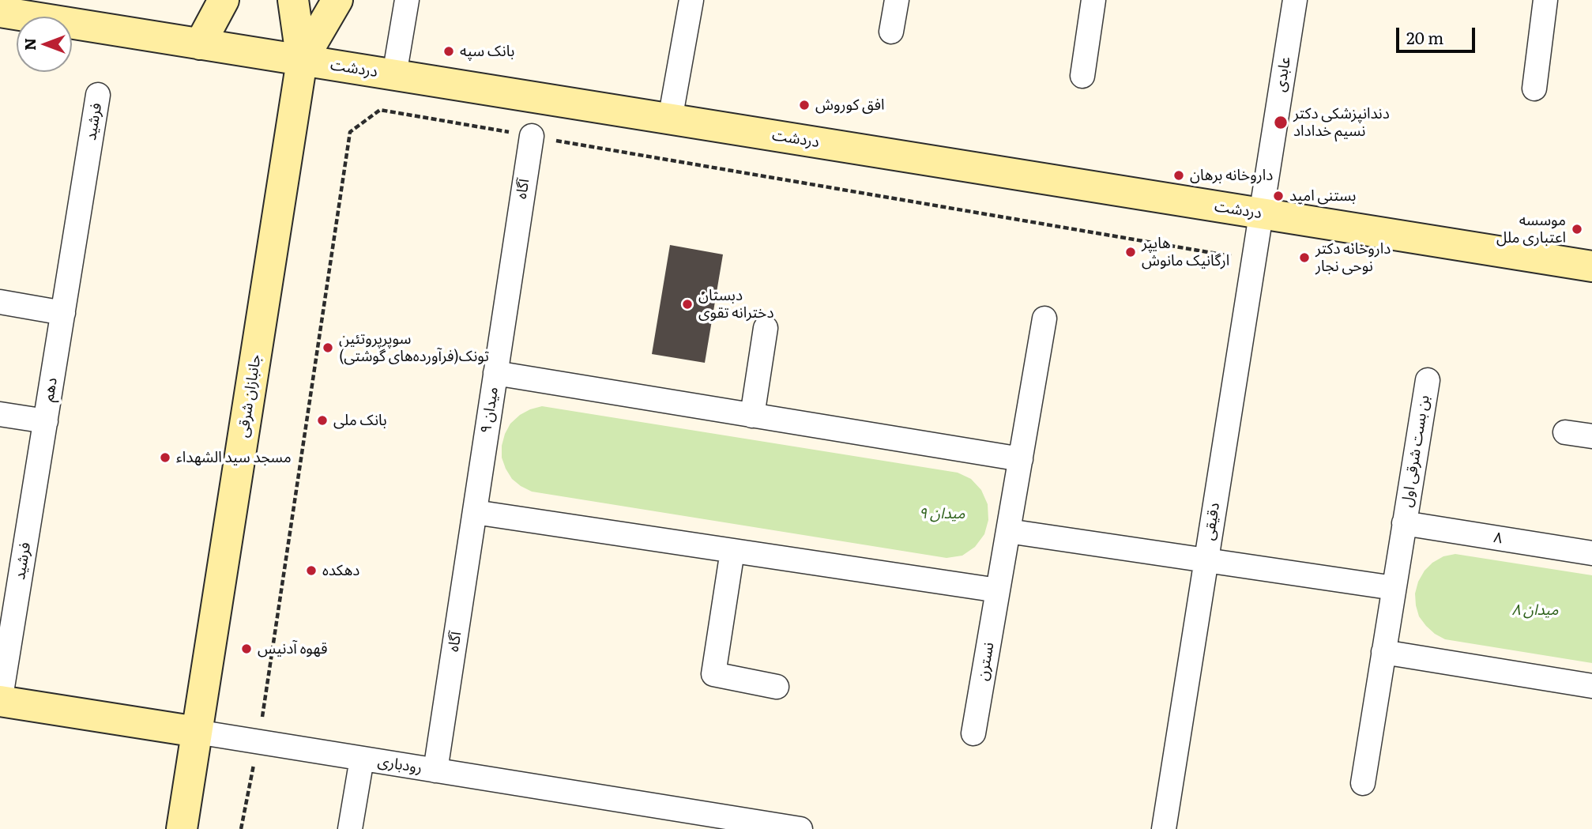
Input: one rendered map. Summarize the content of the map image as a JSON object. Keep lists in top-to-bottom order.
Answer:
{
  "streets": {
    "main road": ["دردشت", "جانبازان شرقی", "رودباری"],
    "street": [
      "عابدی",
      "فرشید",
      "آگاه",
      "دهم",
      "میدان ۹",
      "بن بست شرقی اول",
      "دقیقی",
      "۸",
      "نسترن"
    ]
  },
  "crossings": [
    ["دردشت", "عابدی"],
    ["دردشت", "جانبازان شرقی"],
    ["دردشت", "دقیقی"],
    ["عابدی", "دقیقی"],
    ["فرشید", "دهم"],
    ["فرشید", "رودباری"],
    ["آگاه", "میدان ۹"],
    ["آگاه", "رودباری"],
    ["جانبازان شرقی", "رودباری"],
    ["بن بست شرقی اول", "۸"]
  ],
  "parks": ["میدان ۹", "میدان ۸"],
  "places": [
    "بانک سپه",
    "افق کوروش",
    "دندانپزشکی دکتر نسیم خداداد",
    "داروخانه برهان",
    "بستنی امید",
    "موسسه اعتباری ملل",
    "هایپر ارگانیک مانوش",
    "داروخانه دکتر نوحی نجار",
    "دبستان دخترانه تقوی",
    "سوپرپروتئین تونک(فرآورده‌های گوشتی)",
    "بانک ملی",
    "مسجد سید الشهداء",
    "دهکده",
    "قهوه آدنیس"
  ],
  "scale_bar": "20 m",
  "north": "left"
}
